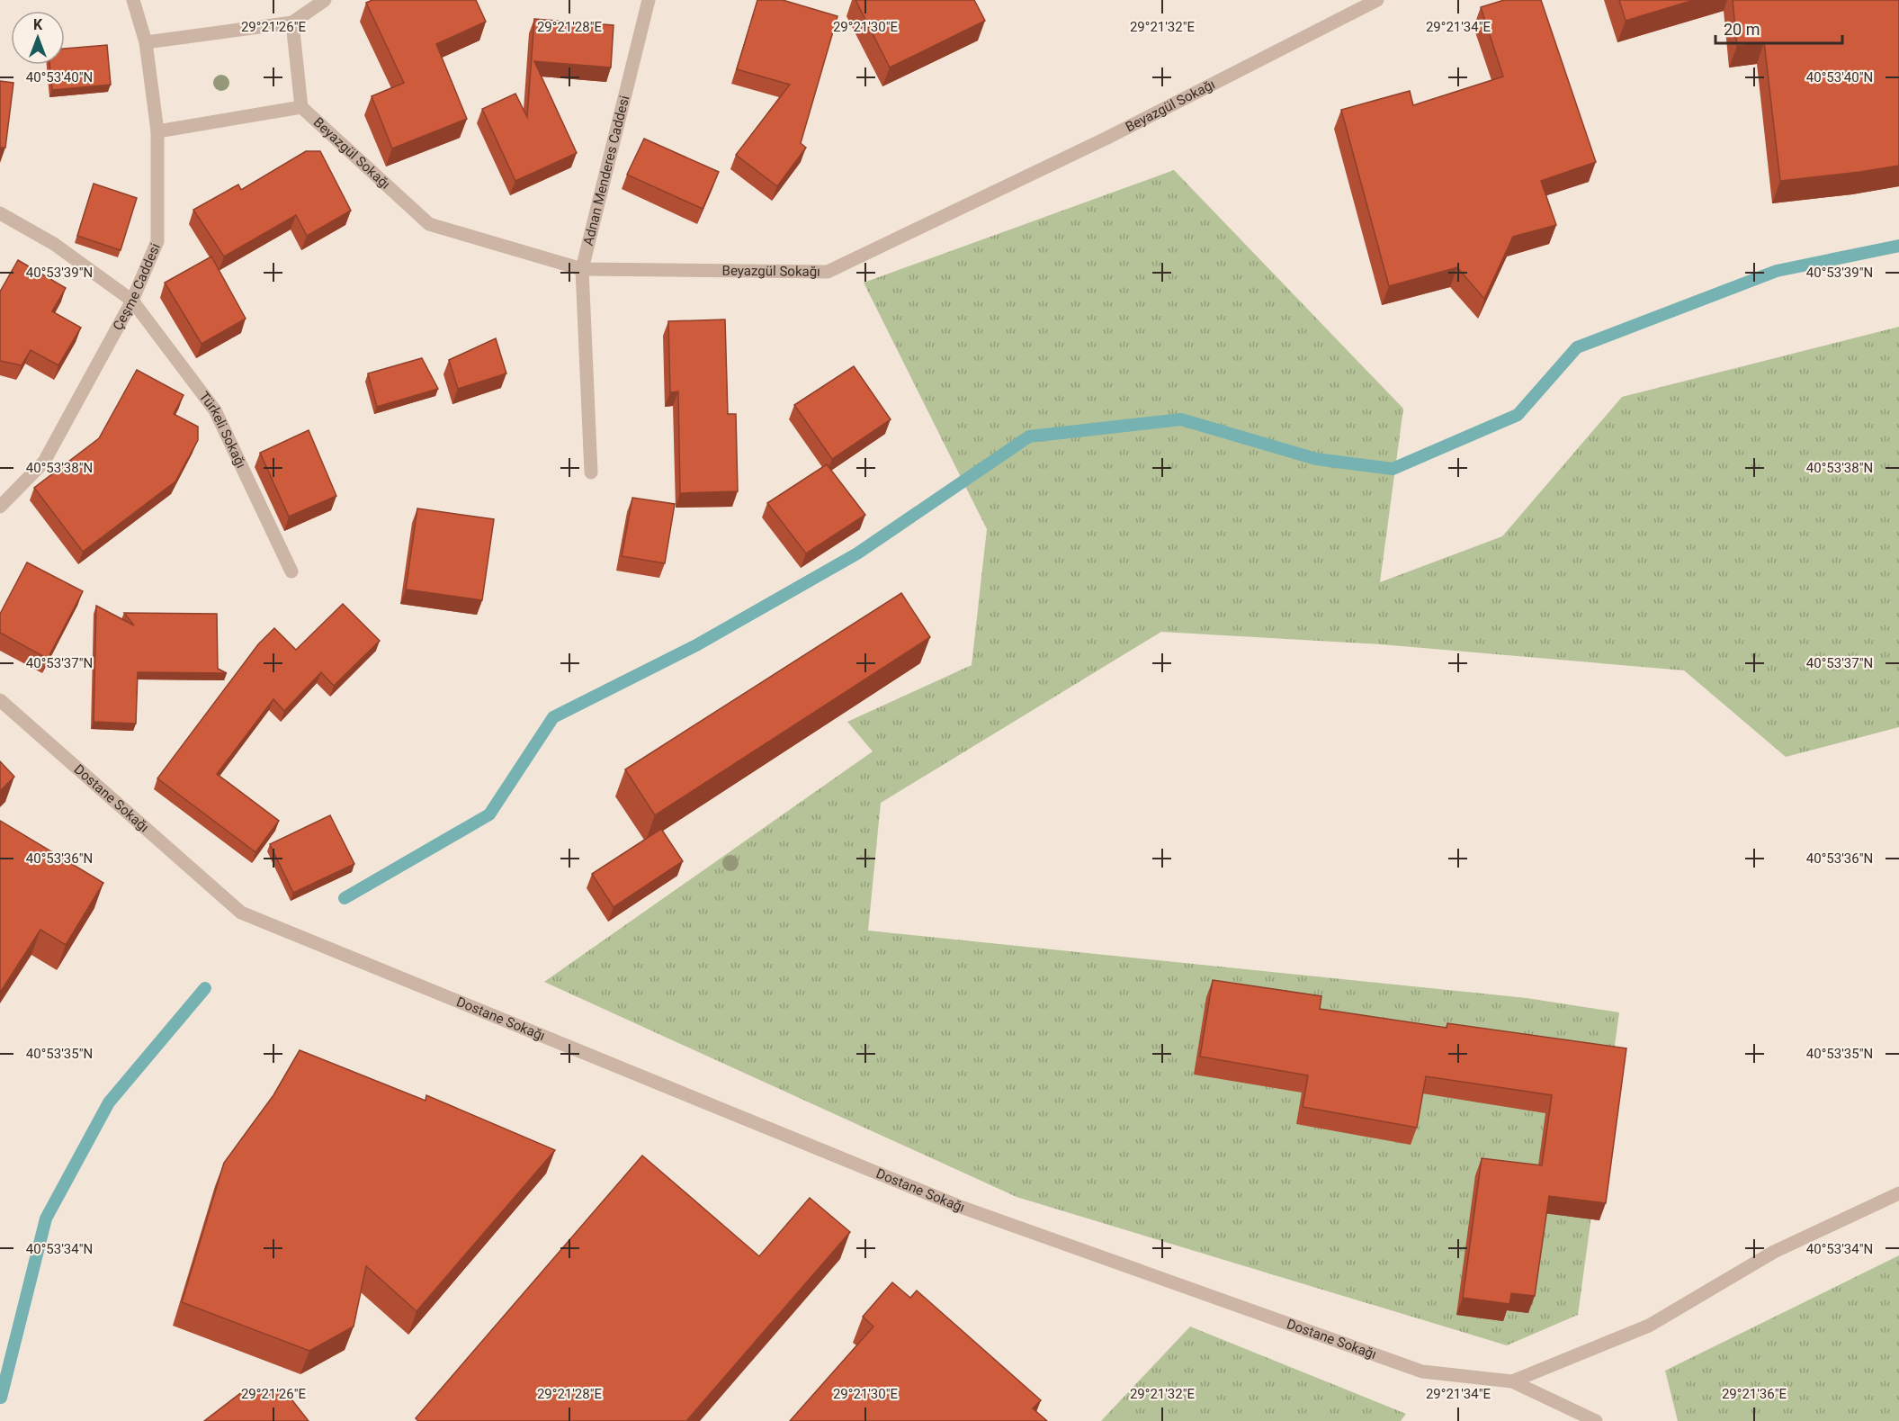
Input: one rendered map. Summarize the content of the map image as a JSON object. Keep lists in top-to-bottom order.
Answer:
{
  "streets": {
    "street": [
      "Beyazgül Sokağı",
      "Adnan Menderes Caddesi",
      "Çeşme Caddesi",
      "Türkeli Sokağı",
      "Dostane Sokağı"
    ]
  },
  "crossings": [
    ["Beyazgül Sokağı", "Adnan Menderes Caddesi"],
    ["Çeşme Caddesi", "Türkeli Sokağı"]
  ],
  "scale_bar": "20 m",
  "north": "top",
  "coordinates": [
    "29°21'26\"E",
    "29°21'28\"E",
    "29°21'30\"E",
    "29°21'32\"E",
    "29°21'34\"E",
    "40°53'40\"N",
    "40°53'39\"N",
    "40°53'38\"N",
    "40°53'37\"N",
    "40°53'36\"N",
    "40°53'35\"N",
    "40°53'34\"N",
    "29°21'36\"E"
  ]
}
